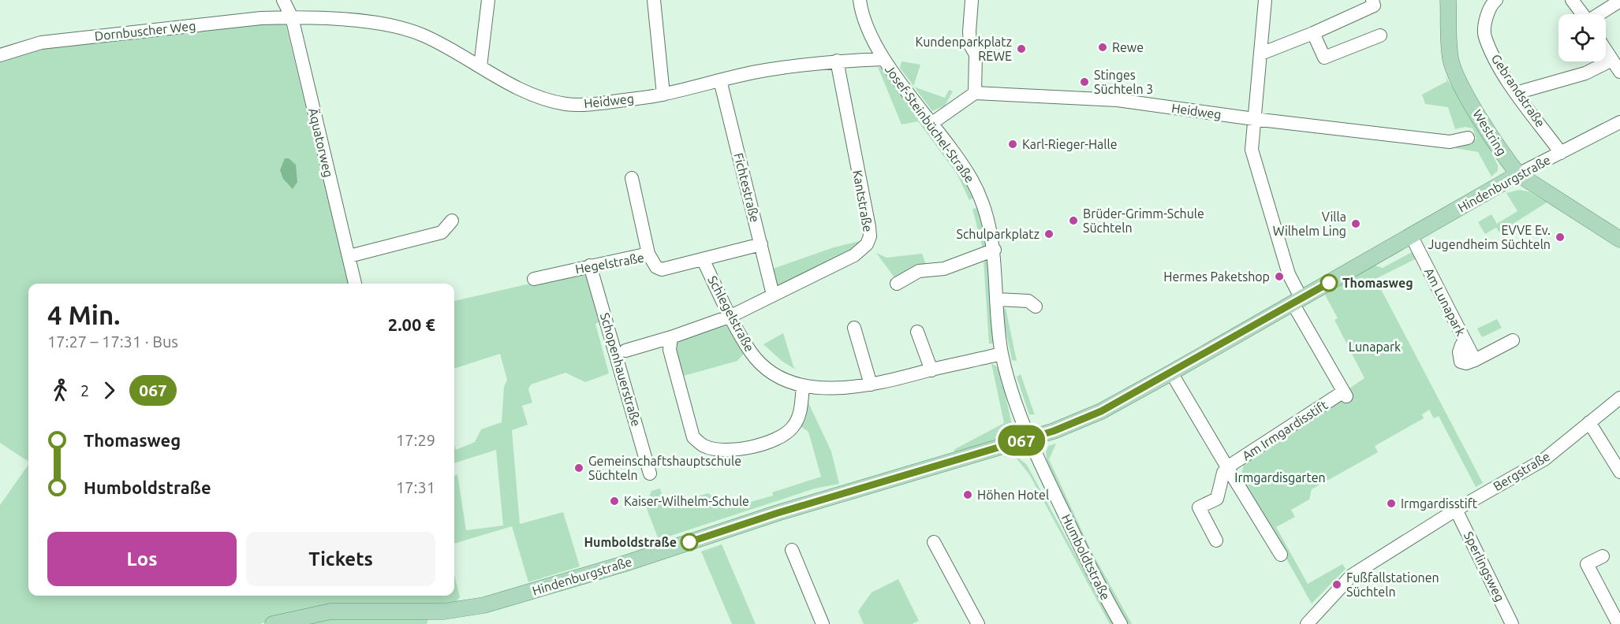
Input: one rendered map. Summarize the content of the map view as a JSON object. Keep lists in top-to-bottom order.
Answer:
{
  "streets": {
    "main road": ["Westring", "Hindenburgstraße"],
    "street": [
      "Dornbuscher Weg",
      "Gebrandstraße",
      "Heidweg",
      "Josef-Steinbüchel-Straße",
      "Äquatorweg",
      "Fichtestraße",
      "Kantstraße",
      "Hegelstraße",
      "Am Lunapark",
      "Schlegelstraße",
      "Schopenhauerstraße",
      "Am Irmgardisstift",
      "Bergstraße",
      "Humboldtstraße",
      "Sperlingsweg"
    ]
  },
  "crossings": [
    ["Dornbuscher Weg", "Heidweg"],
    ["Dornbuscher Weg", "Äquatorweg"],
    ["Gebrandstraße", "Hindenburgstraße"],
    ["Heidweg", "Josef-Steinbüchel-Straße"],
    ["Heidweg", "Äquatorweg"],
    ["Heidweg", "Fichtestraße"],
    ["Heidweg", "Kantstraße"],
    ["Josef-Steinbüchel-Straße", "Hindenburgstraße"],
    ["Josef-Steinbüchel-Straße", "Schlegelstraße"],
    ["Josef-Steinbüchel-Straße", "Humboldtstraße"],
    ["Westring", "Hindenburgstraße"],
    ["Hindenburgstraße", "Am Lunapark"],
    ["Hindenburgstraße", "Am Irmgardisstift"],
    ["Hindenburgstraße", "Humboldtstraße"],
    ["Fichtestraße", "Kantstraße"],
    ["Fichtestraße", "Hegelstraße"],
    ["Kantstraße", "Schlegelstraße"],
    ["Hegelstraße", "Schlegelstraße"],
    ["Hegelstraße", "Schopenhauerstraße"],
    ["Bergstraße", "Sperlingsweg"]
  ],
  "parks": ["Lunapark", "Irmgardisgarten"],
  "places": [
    "Rewe",
    "Kundenparkplatz REWE",
    "Stinges Süchteln 3",
    "Karl-Rieger-Halle",
    "Brüder-Grimm-Schule Süchteln",
    "Villa Wilhelm Ling",
    "Schulparkplatz",
    "EVVE Ev. Jugendheim Süchteln",
    "Hermes Paketshop",
    "Thomasweg",
    "Gemeinschaftshauptschule Süchteln",
    "Höhen Hotel",
    "Kaiser-Wilhelm-Schule",
    "Irmgardisstift",
    "Humboldstraße",
    "Fußfallstationen Süchteln"
  ],
  "lines": ["bus line 067"],
  "page": {
    "on_map": "067",
    "heading": ["4 Min.", "17:27 – 17:31 · Bus", "2.00 €"],
    "legs": ["2", "067"],
    "list": [
      {
        "name": "Thomasweg",
        "value": "17:29"
      },
      {
        "name": "Humboldstraße",
        "value": "17:31"
      }
    ],
    "buttons": ["Los", "Tickets"]
  }
}
